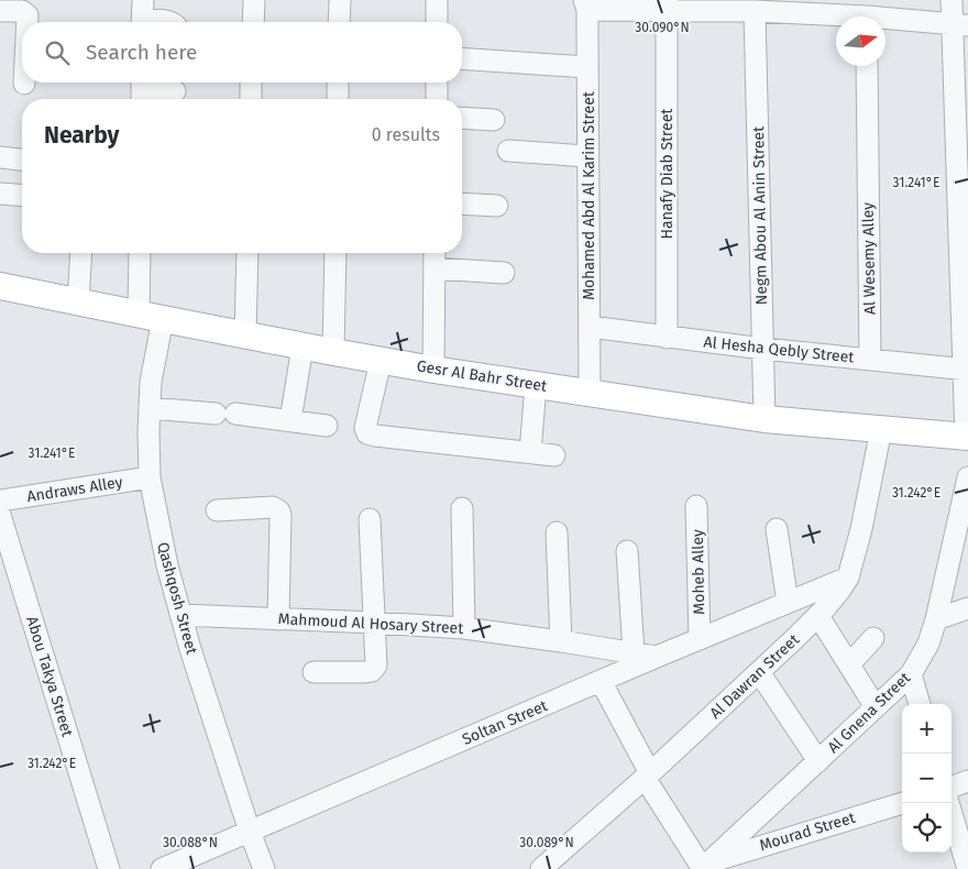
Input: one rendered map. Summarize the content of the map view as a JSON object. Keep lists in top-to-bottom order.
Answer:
{
  "streets": {
    "main road": ["Gesr Al Bahr Street"],
    "street": [
      "Hanafy Diab Street",
      "Mohamed Abd Al Karim Street",
      "Negm Abou Al Anin Street",
      "Al Wesemy Alley",
      "Al Hesha Qebly Street",
      "Andraws Alley",
      "Moheb Alley",
      "Qashqosh Street",
      "Mahmoud Al Hosary Street",
      "Abou Takya Street",
      "Al Dawran Street",
      "Al Gnena Street",
      "Soltan Street",
      "Mourad Street"
    ]
  },
  "crossings": [
    ["Hanafy Diab Street", "Al Hesha Qebly Street"],
    ["Mohamed Abd Al Karim Street", "Al Hesha Qebly Street"],
    ["Mohamed Abd Al Karim Street", "Gesr Al Bahr Street"],
    ["Negm Abou Al Anin Street", "Al Hesha Qebly Street"],
    ["Negm Abou Al Anin Street", "Gesr Al Bahr Street"],
    ["Al Wesemy Alley", "Al Hesha Qebly Street"],
    ["Gesr Al Bahr Street", "Qashqosh Street"],
    ["Gesr Al Bahr Street", "Al Dawran Street"],
    ["Andraws Alley", "Qashqosh Street"],
    ["Moheb Alley", "Soltan Street"],
    ["Qashqosh Street", "Mahmoud Al Hosary Street"],
    ["Qashqosh Street", "Soltan Street"],
    ["Mahmoud Al Hosary Street", "Soltan Street"],
    ["Al Dawran Street", "Soltan Street"],
    ["Al Gnena Street", "Mourad Street"]
  ],
  "north": "right",
  "page": {
    "search": "Search here",
    "heading": ["Nearby", "0 results"],
    "map_buttons": ["+", "−"]
  },
  "coordinates": [
    "30.090°N",
    "31.241°E",
    "31.242°E",
    "30.088°N",
    "30.089°N"
  ]
}
